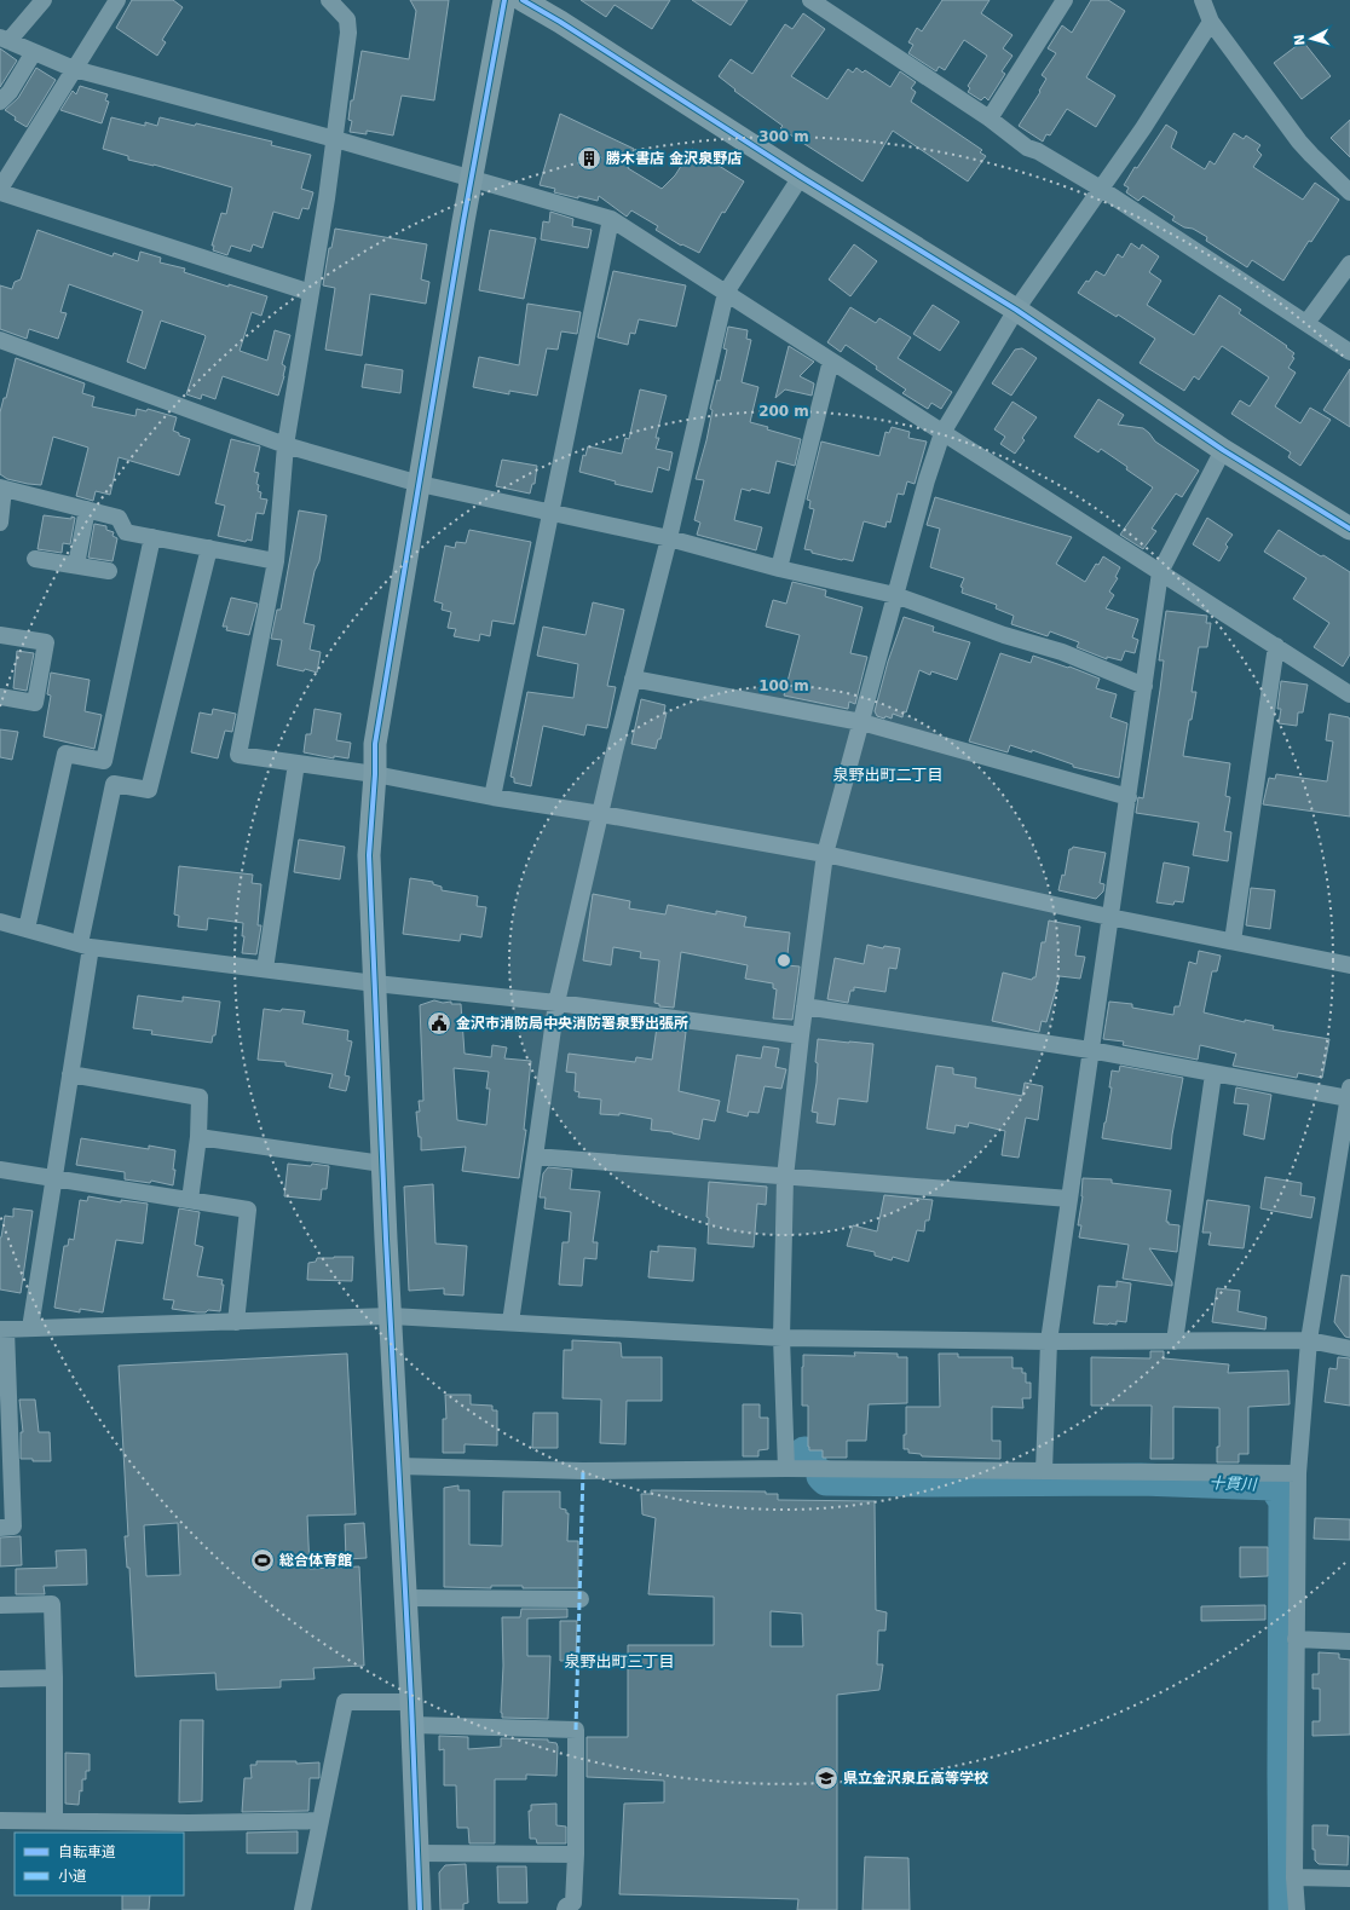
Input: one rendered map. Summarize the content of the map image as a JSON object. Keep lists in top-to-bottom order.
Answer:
{
  "districts": ["泉野出町二丁目", "泉野出町三丁目"],
  "water": ["十貫川"],
  "places": {
    "building": ["勝木書店 金沢泉野店"],
    "public building": ["金沢市消防局中央消防署泉野出張所"],
    "sports": ["総合体育館"],
    "school or university": ["県立金沢泉丘高等学校"]
  },
  "legend": ["自転車道", "小道"],
  "north": "left",
  "rings": ["300 m", "200 m", "100 m"]
}
